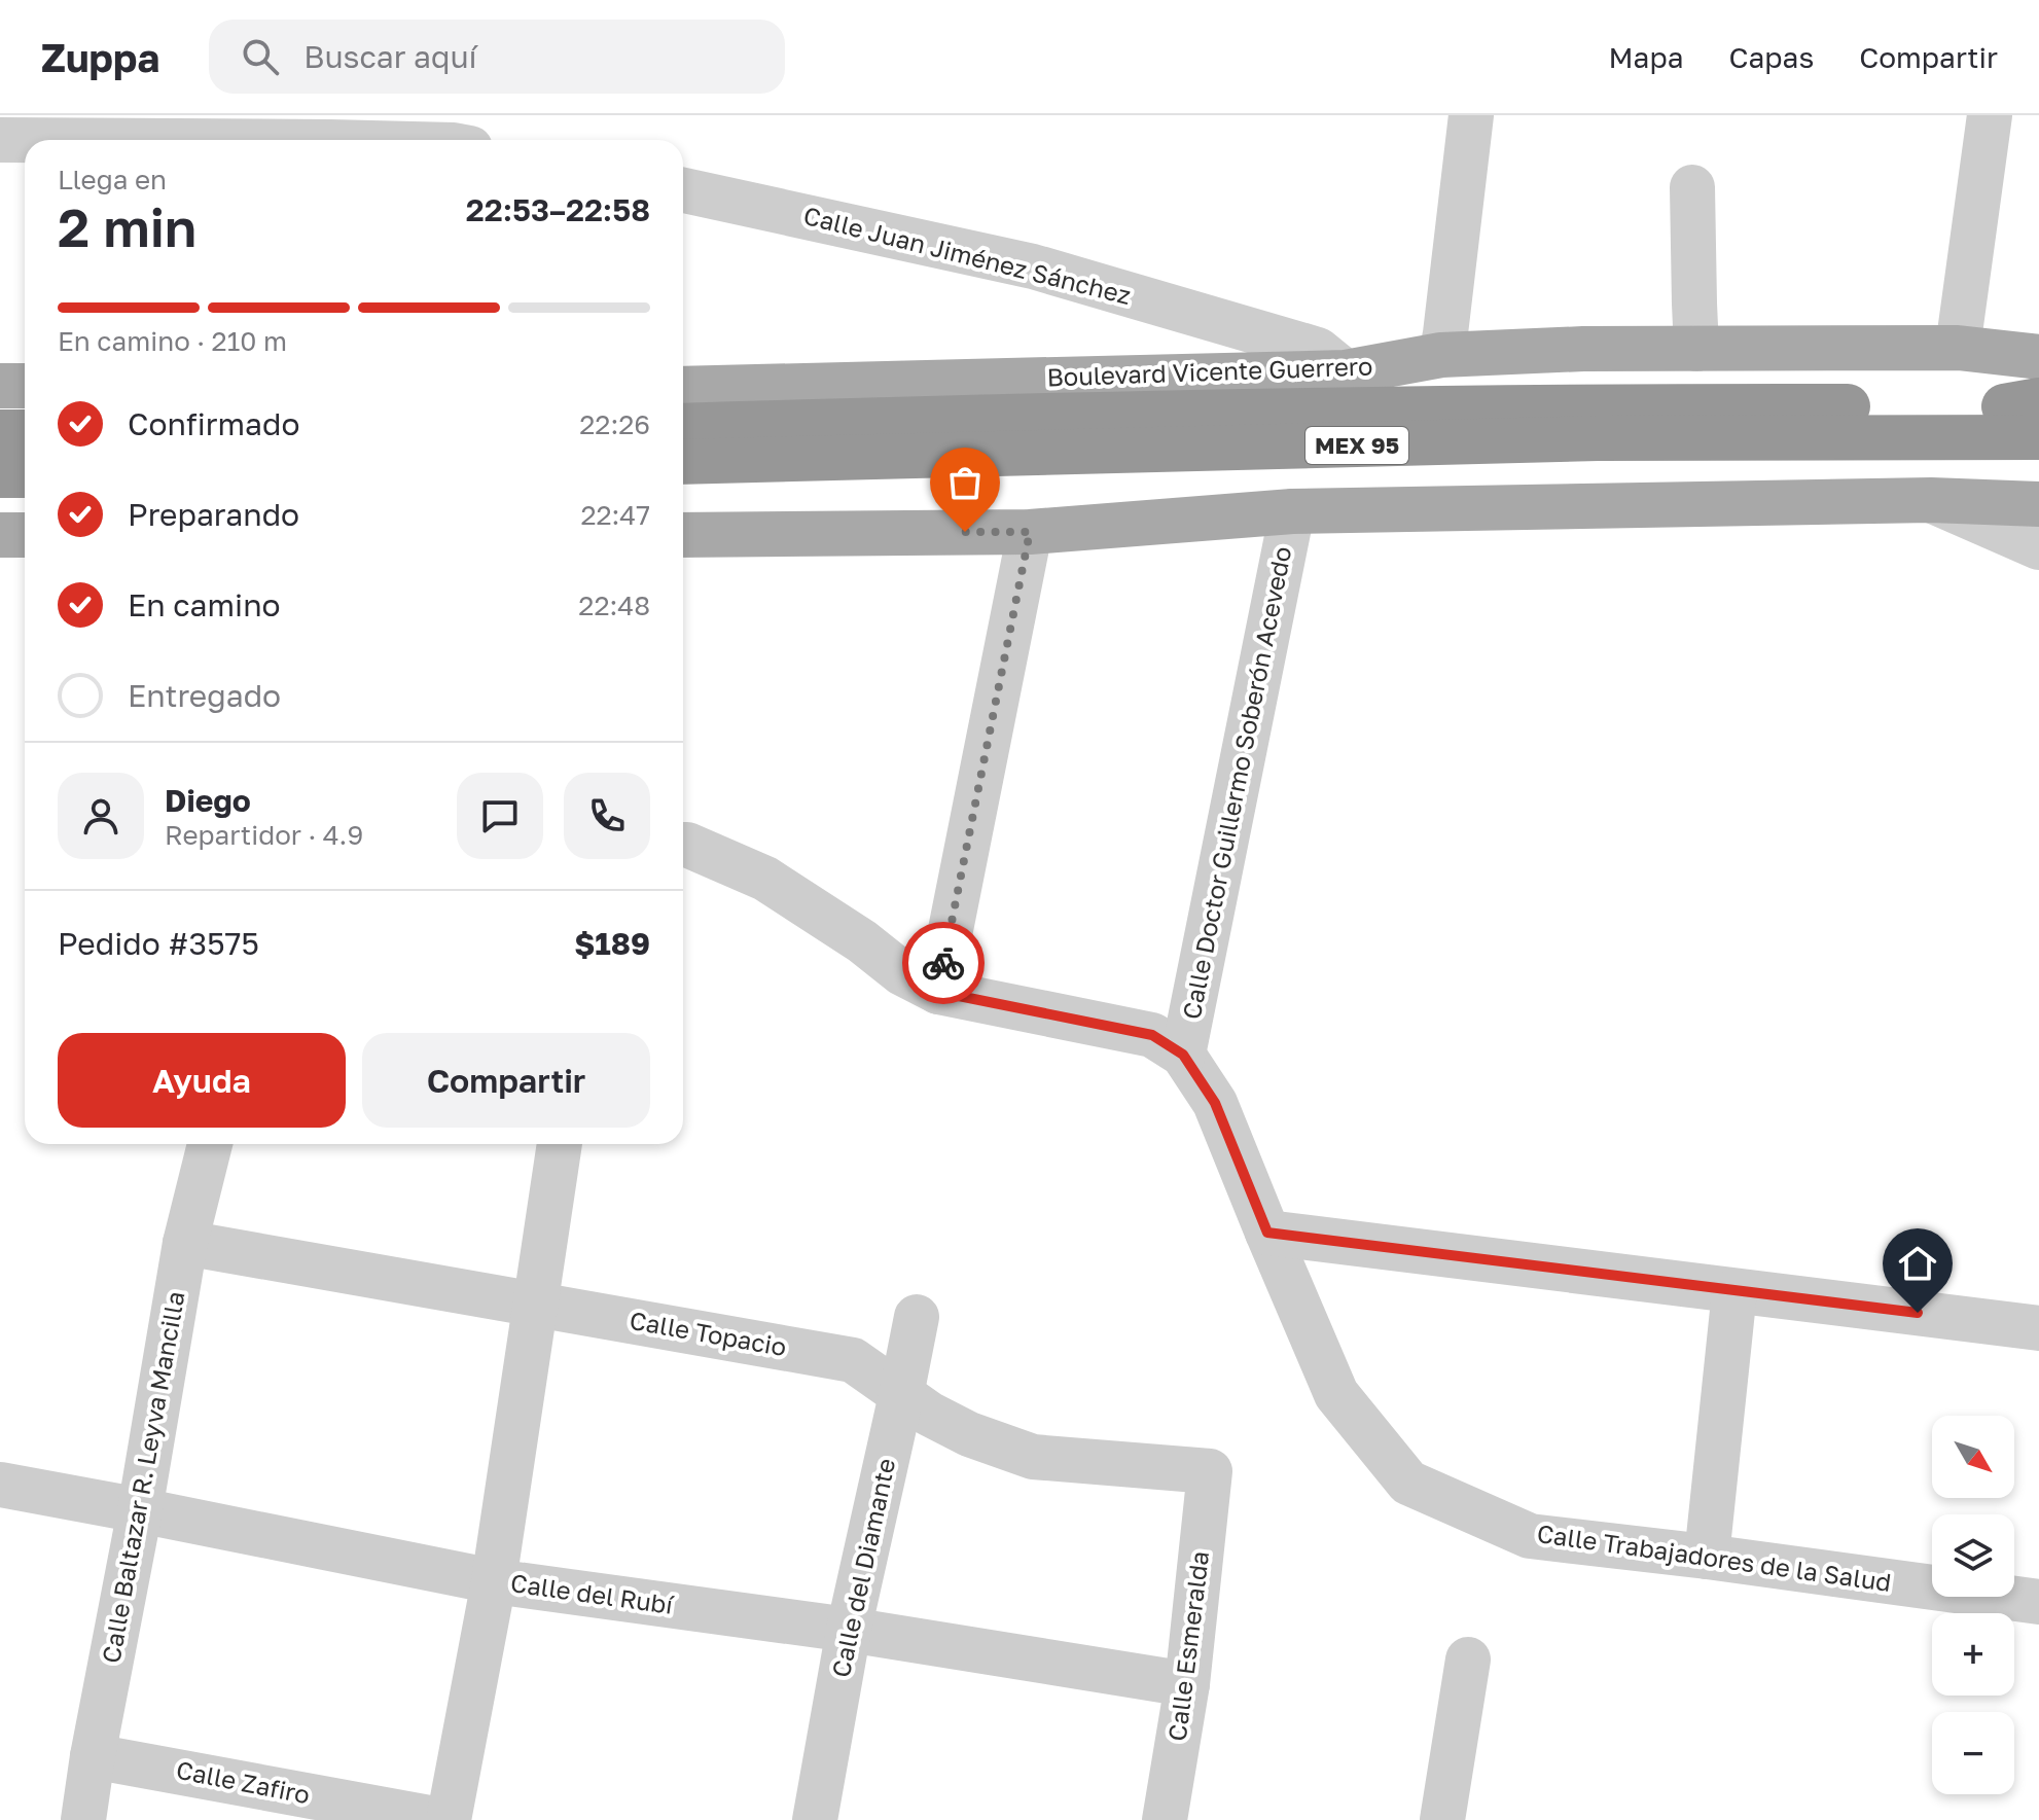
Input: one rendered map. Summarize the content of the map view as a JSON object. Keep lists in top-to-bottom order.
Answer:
{
  "streets": {
    "highway": ["Boulevard Vicente Guerrero", "MEX 95"],
    "street": [
      "Calle Juan Jiménez Sánchez",
      "Calle Doctor Guillermo Soberón Acevedo",
      "Calle Topacio",
      "Calle Baltazar R. Leyva Mancilla",
      "Calle Trabajadores de la Salud",
      "Calle del Diamante",
      "Calle del Rubí",
      "Calle Esmeralda",
      "Calle Zafiro"
    ]
  },
  "crossings": [
    ["Calle Juan Jiménez Sánchez", "Boulevard Vicente Guerrero"],
    ["Calle Doctor Guillermo Soberón Acevedo", "Calle Trabajadores de la Salud"],
    ["Calle Topacio", "Calle Baltazar R. Leyva Mancilla"],
    ["Calle Topacio", "Calle del Diamante"],
    ["Calle Topacio", "Calle Esmeralda"],
    ["Calle Baltazar R. Leyva Mancilla", "Calle del Rubí"],
    ["Calle Baltazar R. Leyva Mancilla", "Calle Zafiro"],
    ["Calle del Diamante", "Calle del Rubí"],
    ["Calle del Rubí", "Calle Esmeralda"]
  ],
  "north": "bottom right",
  "page": {
    "header": "Zuppa",
    "search": "Buscar aquí",
    "nav": ["Mapa", "Capas", "Compartir"],
    "heading": ["2 min", "Llega en", "22:53–22:58"],
    "panel": [
      "Diego",
      "Repartidor · 4.9",
      "Pedido #3575",
      "$189"
    ],
    "bar": "En camino · 210 m",
    "list": [
      ["Confirmado", "22:26"],
      ["Preparando", "22:47"],
      ["En camino", "22:48"],
      "Entregado"
    ],
    "buttons": ["Ayuda", "Compartir"],
    "map_buttons": ["+", "−"]
  }
}
